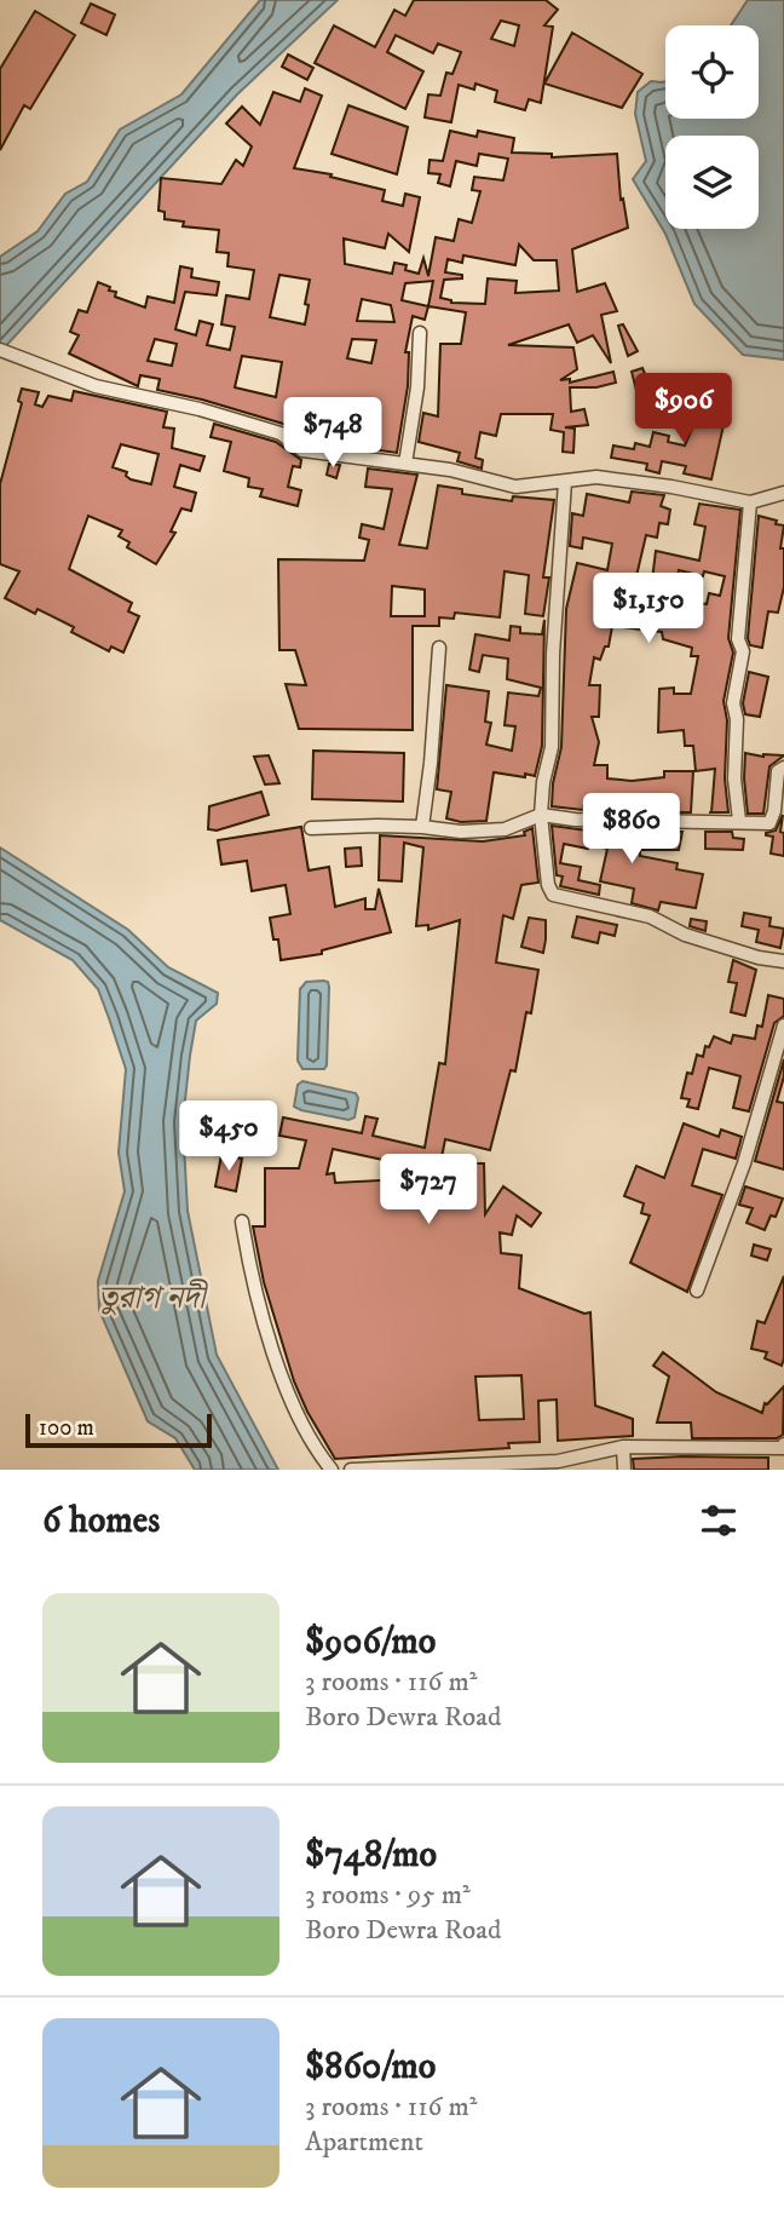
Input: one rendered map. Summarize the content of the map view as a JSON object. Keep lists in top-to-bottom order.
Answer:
{
  "water": ["তুরাগ নদী"],
  "scale_bar": "100 m",
  "page": {
    "price": [
      "$906",
      "$748",
      "$1,150",
      "$860",
      "$450",
      "$727"
    ],
    "scale": "100 m",
    "heading": "6 homes",
    "list": [
      {
        "name": "$906/mo",
        "note": "3 rooms · 116 m² · Boro Dewra Road"
      },
      {
        "name": "$748/mo",
        "note": "3 rooms · 95 m² · Boro Dewra Road"
      },
      {
        "name": "$860/mo",
        "note": "3 rooms · 116 m² · Apartment"
      }
    ]
  }
}
